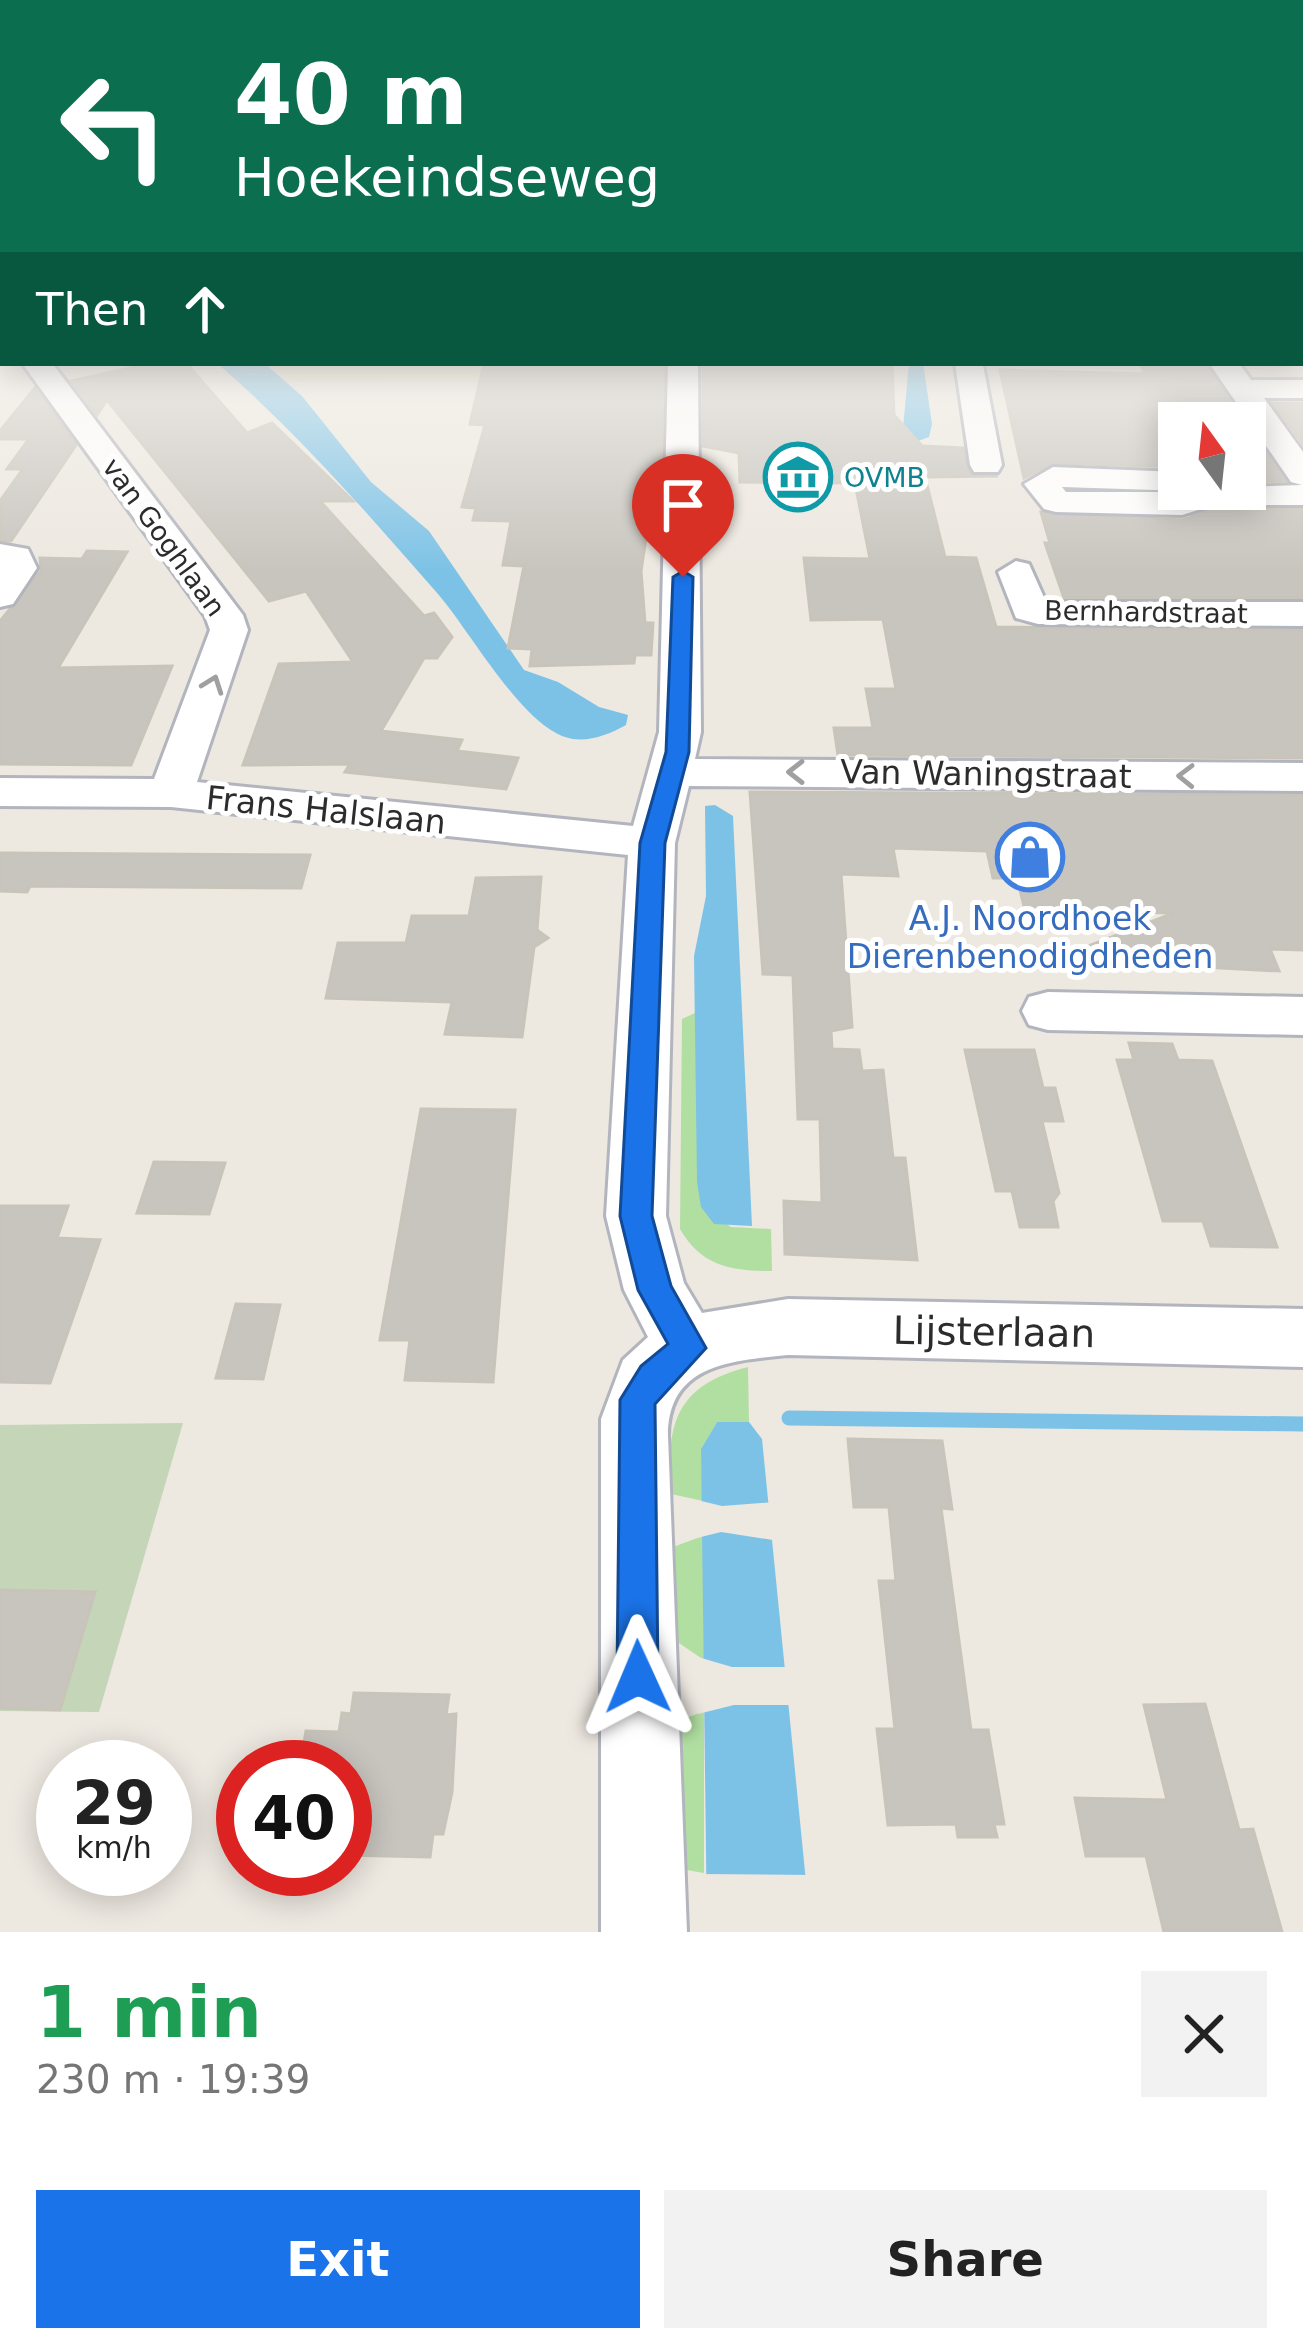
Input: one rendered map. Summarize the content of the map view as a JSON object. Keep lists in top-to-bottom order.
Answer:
{
  "streets": {
    "street": [
      "van Goghlaan",
      "Bernhardstraat",
      "Van Waningstraat",
      "Frans Halslaan",
      "Lijsterlaan"
    ]
  },
  "crossings": [
    ["van Goghlaan", "Frans Halslaan"]
  ],
  "places": {
    "museum": ["OVMB"],
    "shop": ["A.J. Noordhoek Dierenbenodigdheden"]
  },
  "north": "top",
  "page": {
    "turn": ["40 m", "Hoekeindseweg"],
    "then": "Then",
    "speed": "29 km/h",
    "limit": "40",
    "heading": ["1 min", "230 m · 19:39"],
    "buttons": ["Exit", "Share"]
  }
}
